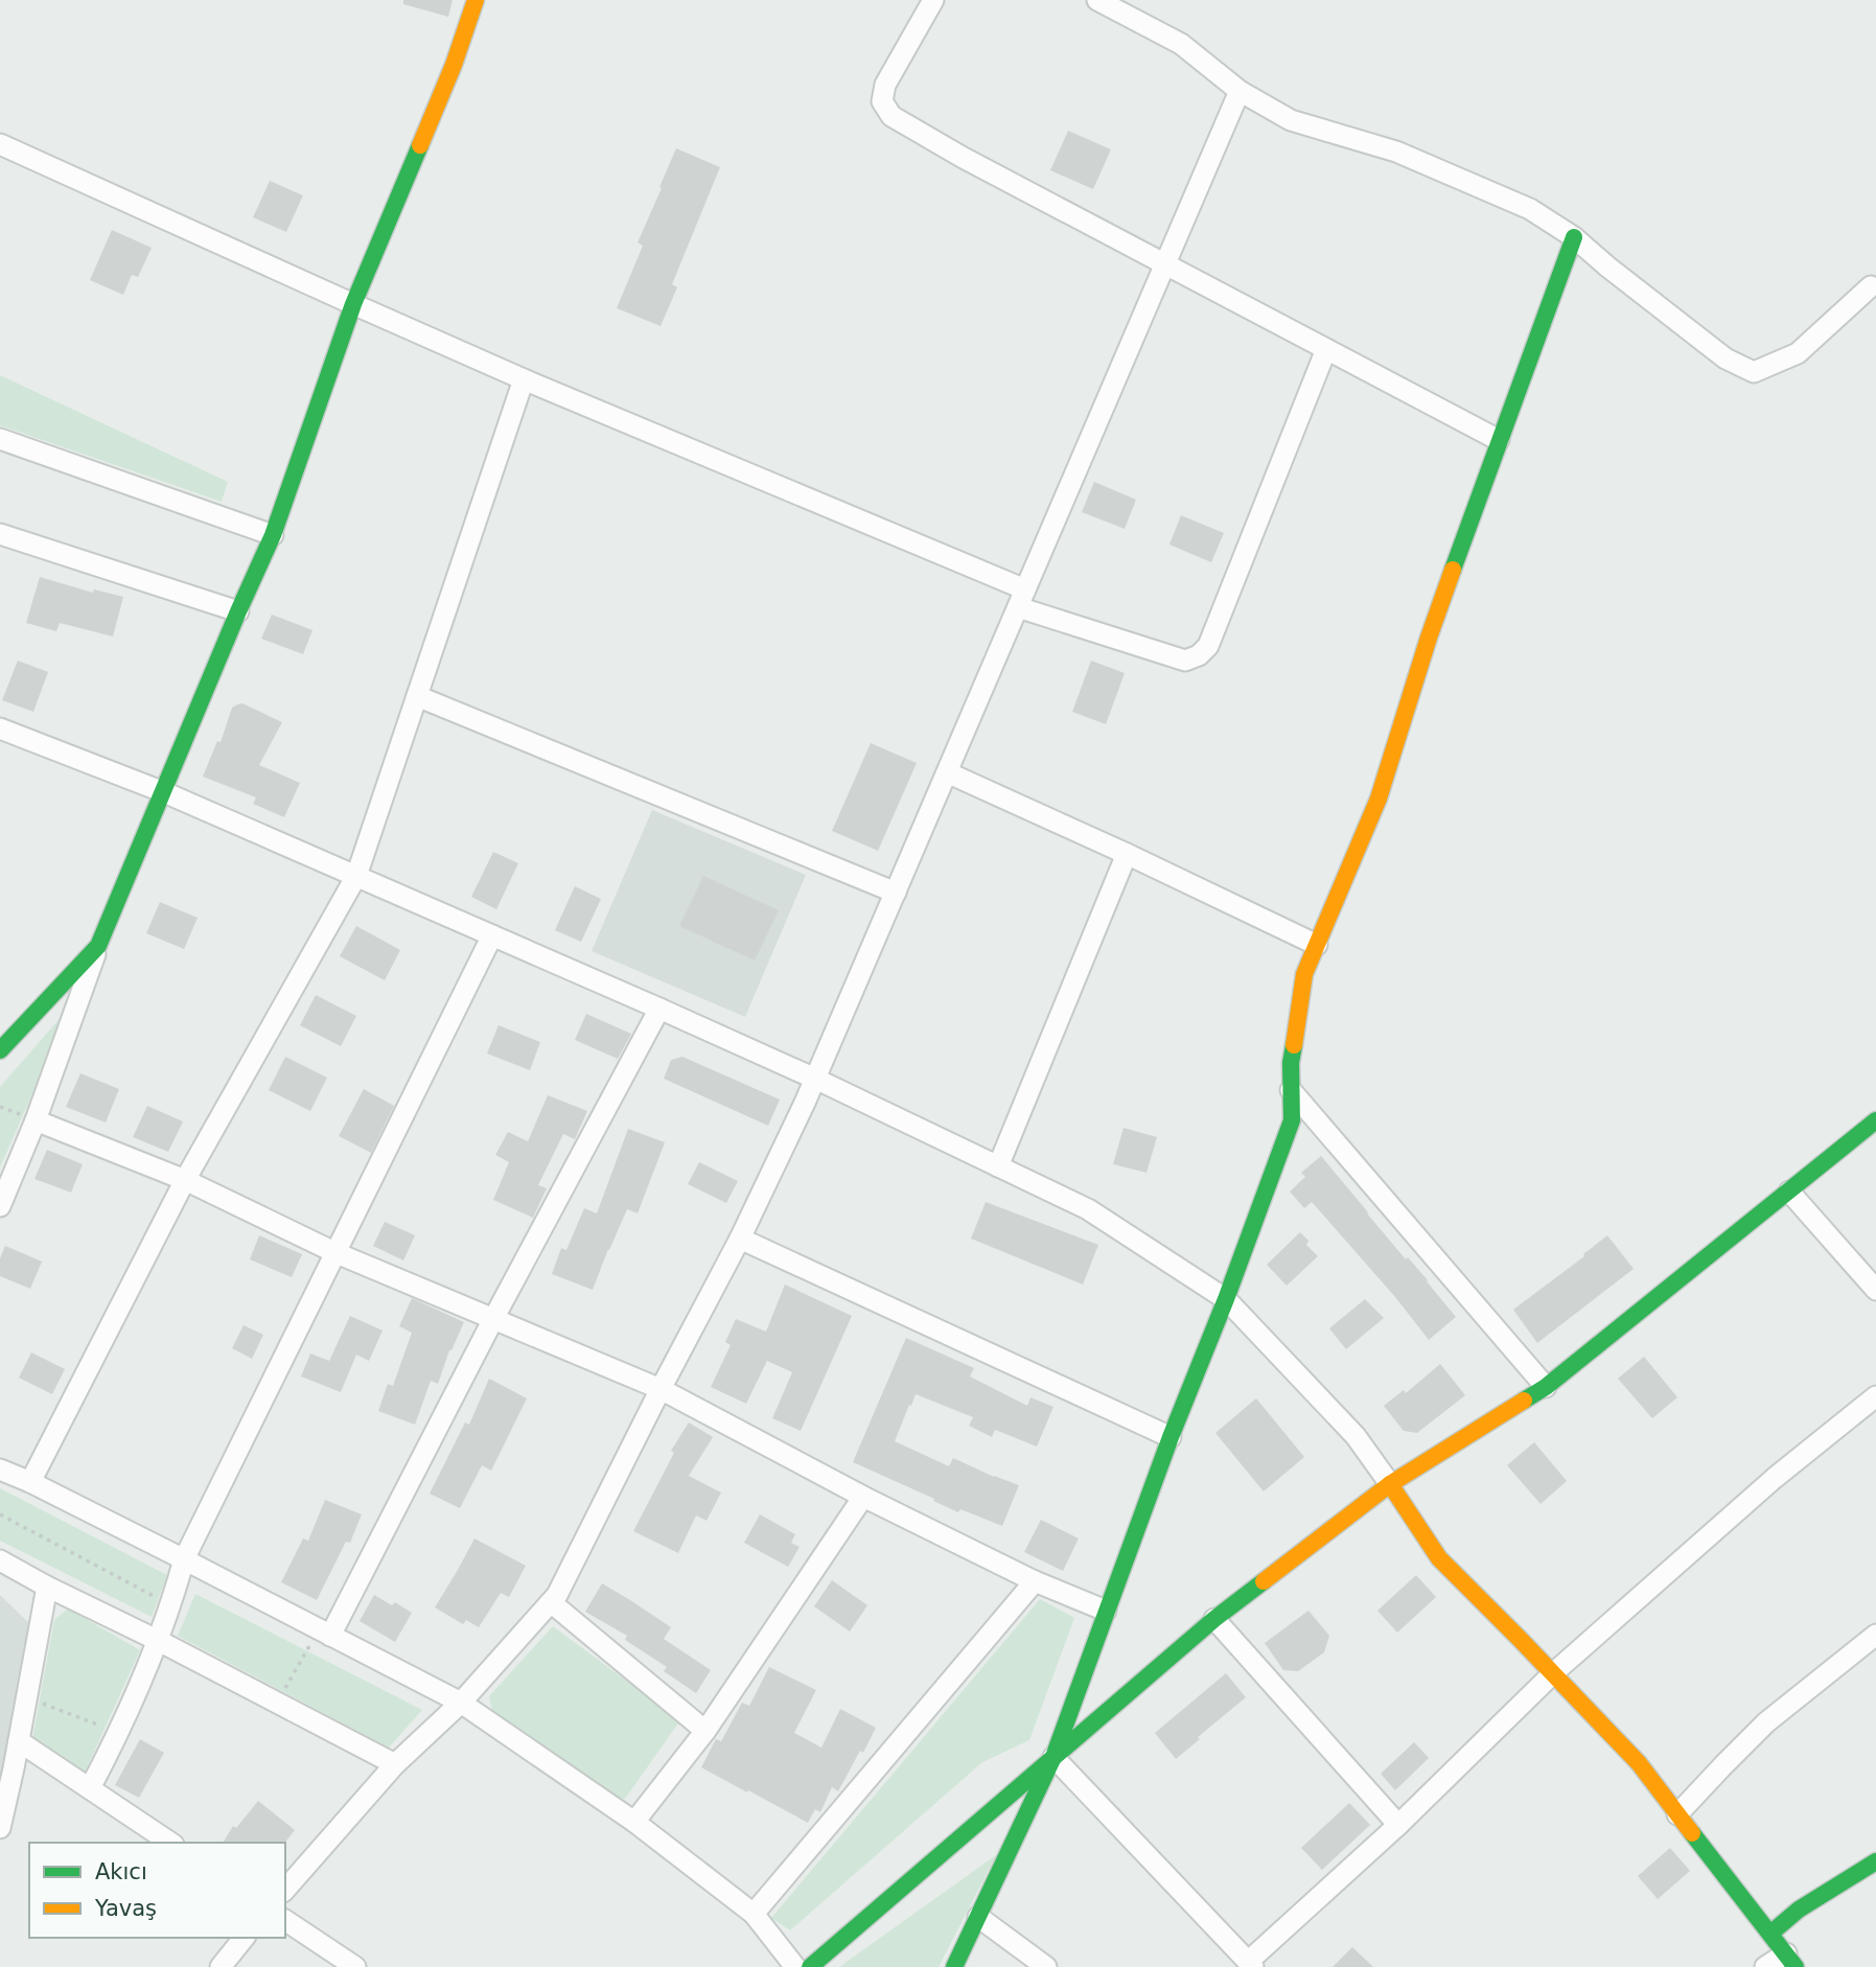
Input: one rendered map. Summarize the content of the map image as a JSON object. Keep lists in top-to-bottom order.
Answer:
{
  "legend": ["Akıcı", "Yavaş"]
}
